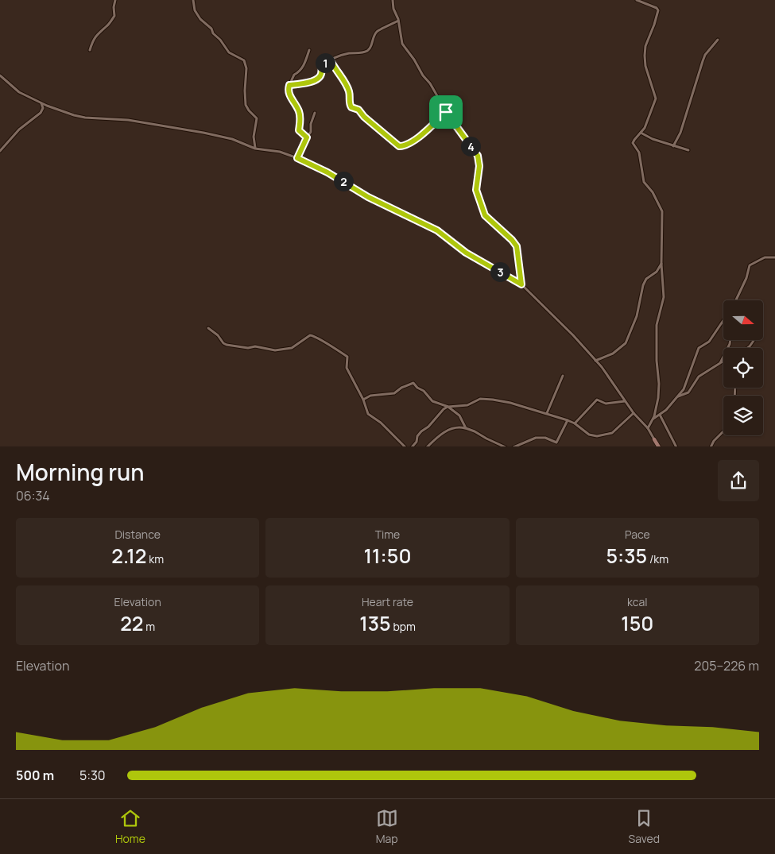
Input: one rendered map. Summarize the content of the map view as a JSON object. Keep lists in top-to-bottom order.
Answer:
{
  "north": "right",
  "page": {
    "pins": [
      "1",
      "4",
      "2",
      "3"
    ],
    "heading": ["Morning run", "06:34"],
    "stats": [
      ["Distance", "2.12 km"],
      ["Time", "11:50"],
      ["Pace", "5:35 /km"],
      ["Elevation", "22 m"],
      ["Heart rate", "135 bpm"],
      ["kcal", "150"]
    ],
    "chart": ["Elevation", "205–226 m"],
    "list": [
      {
        "name": "500 m",
        "note": "5:30"
      }
    ],
    "tabs": ["Home", "Map", "Saved"]
  }
}
